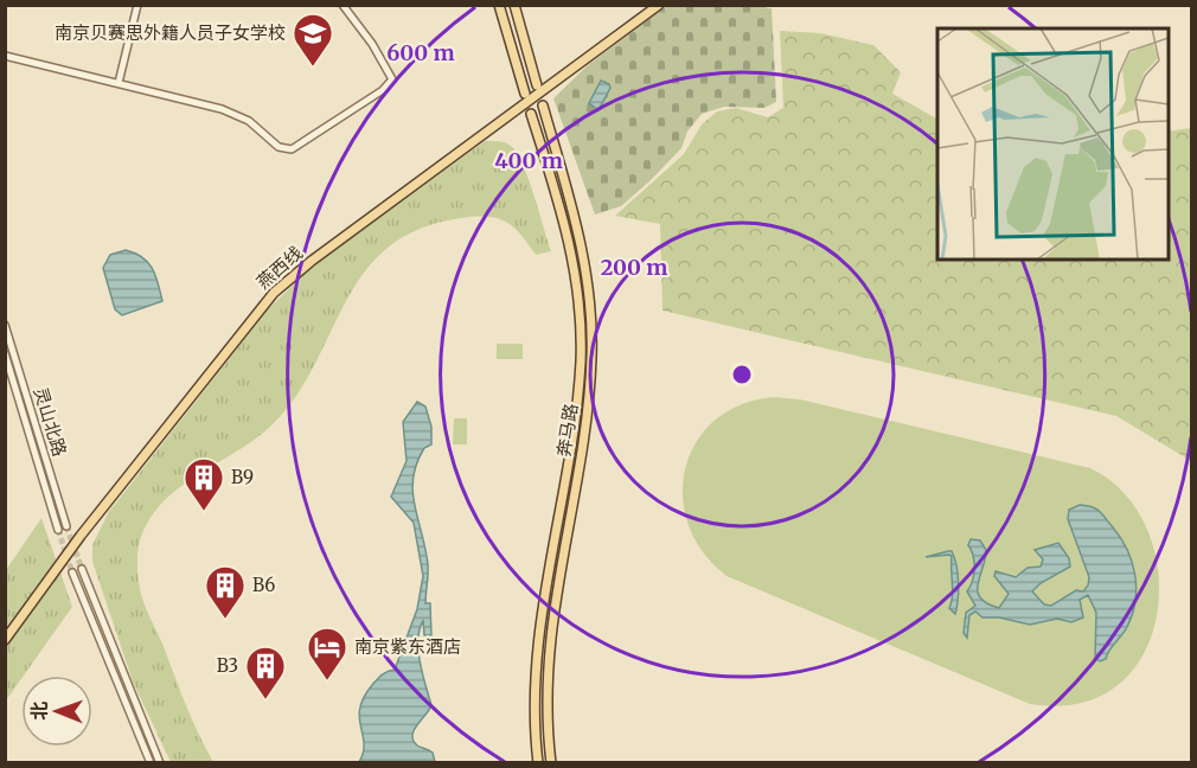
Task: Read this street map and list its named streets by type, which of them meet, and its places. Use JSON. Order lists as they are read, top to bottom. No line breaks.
{"streets":{"main road":["燕西线","奔马路"],"street":["灵山北路"]},"places":{"school or university":["南京贝赛思外籍人员子女学校"],"building":["B9","B6","B3"],"hotel":["南京紫东酒店"]},"north":"left","rings":["600 m","400 m","200 m"]}
